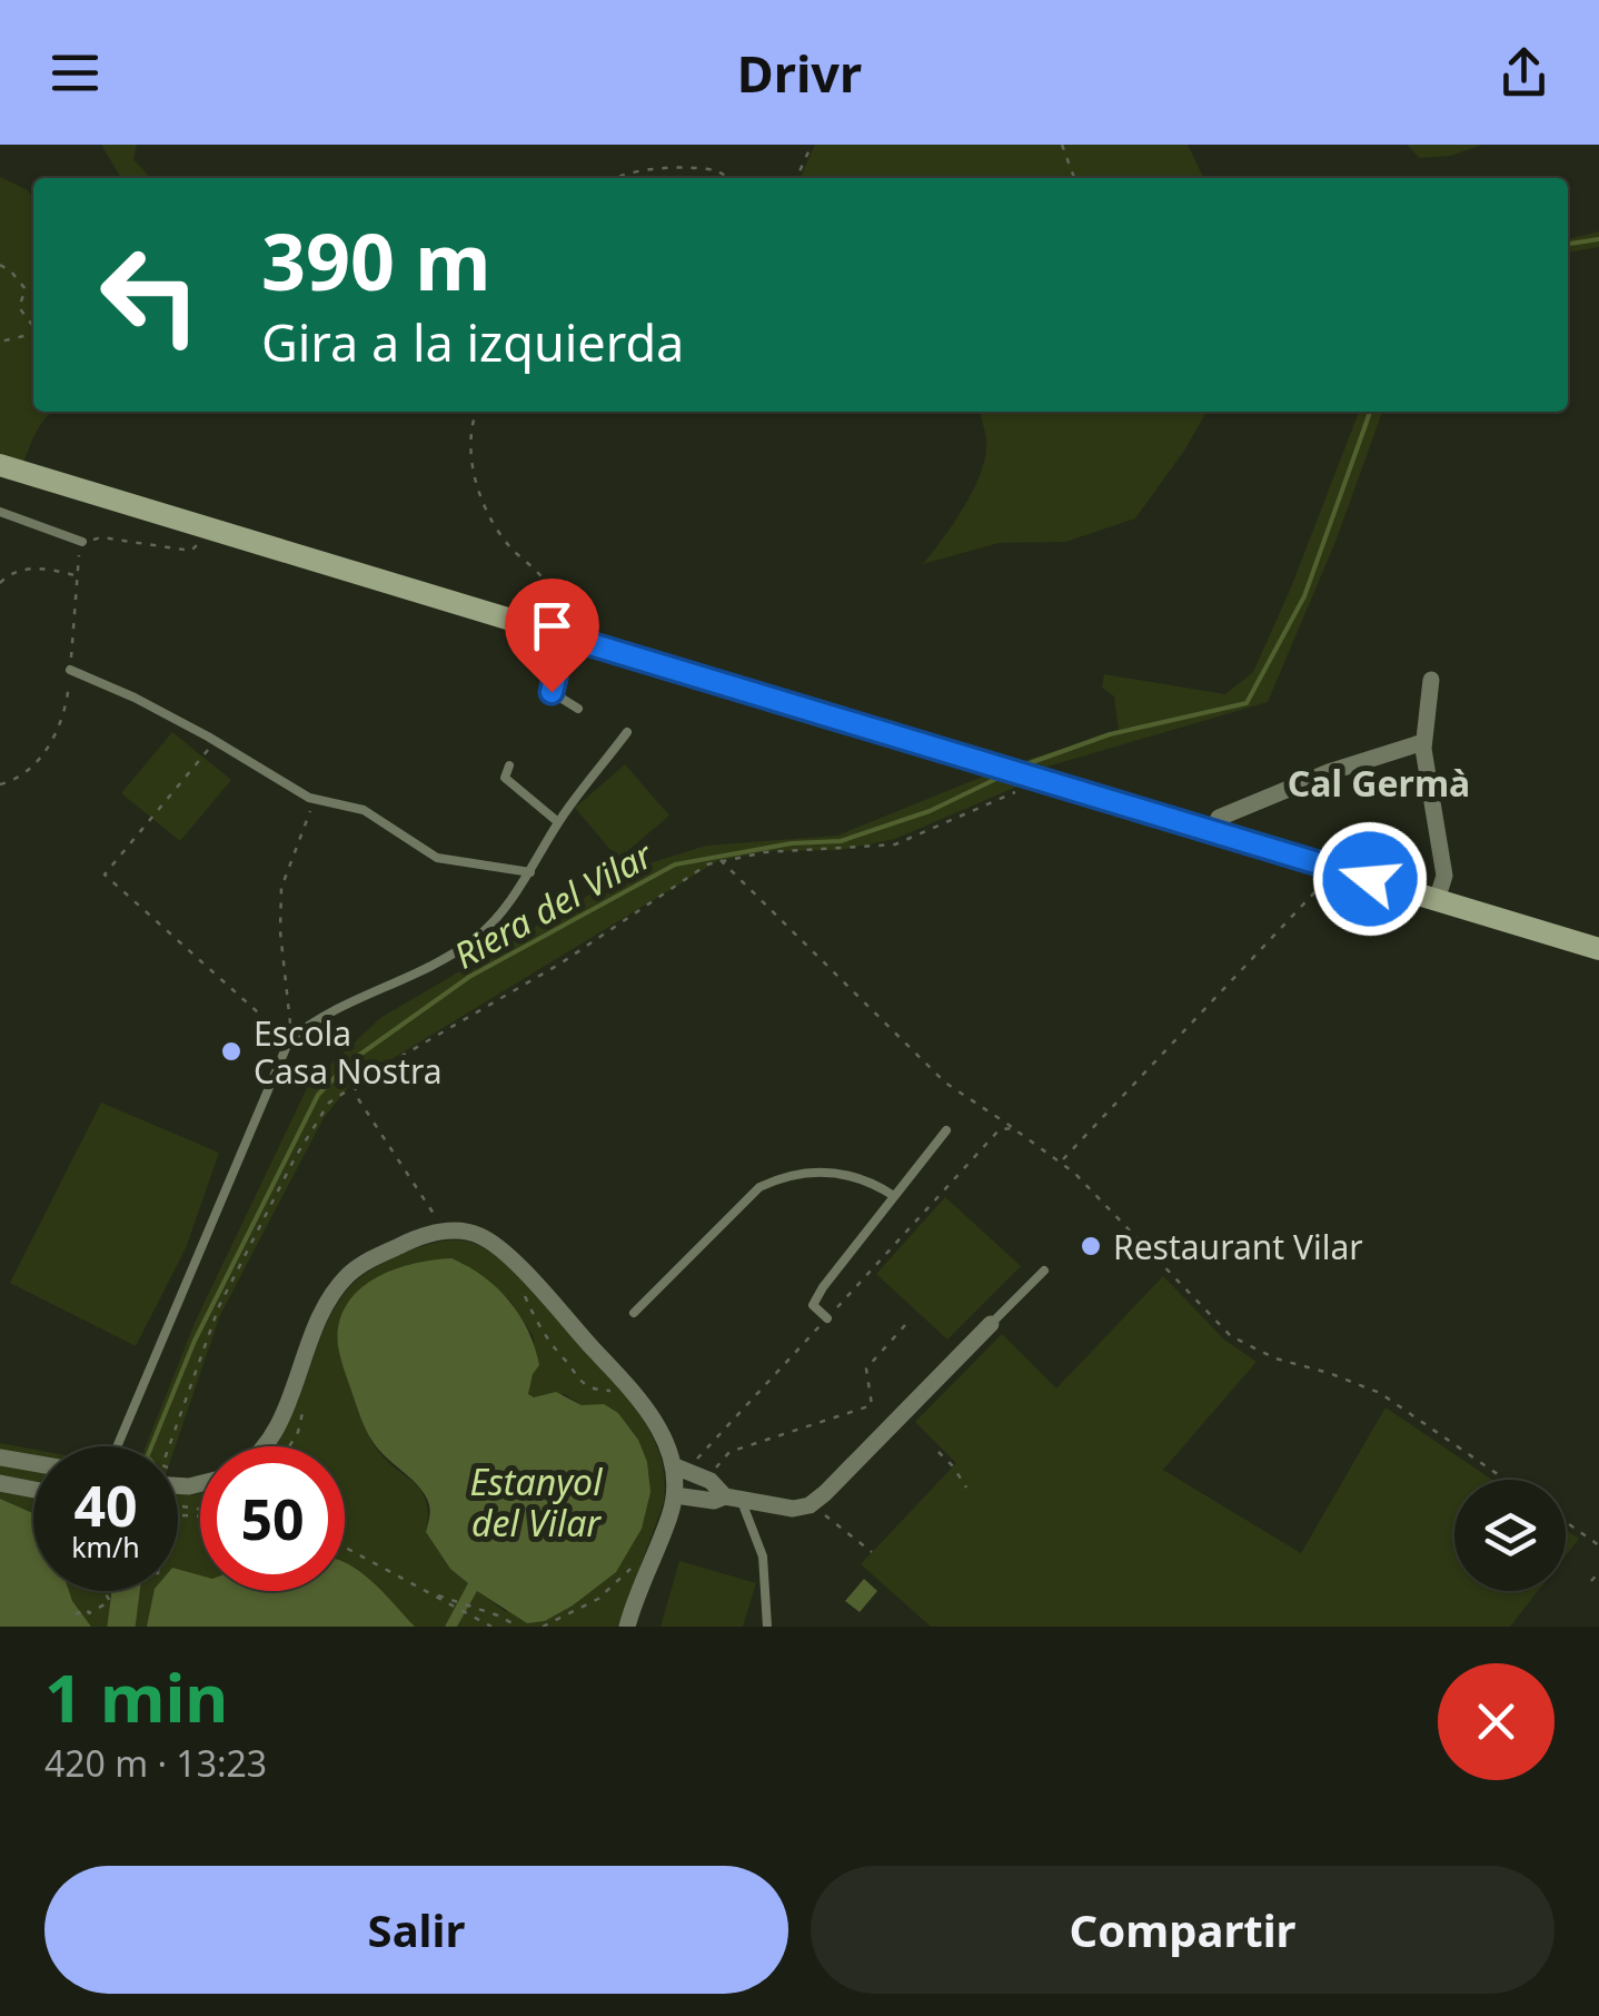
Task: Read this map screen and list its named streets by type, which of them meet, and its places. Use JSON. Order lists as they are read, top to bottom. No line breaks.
{"districts":["Cal Germà"],"water":["Riera del Vilar","Estanyol del Vilar"],"places":["Escola Casa Nostra","Restaurant Vilar"],"page":{"header":"Drivr","turn":["390 m","Gira a la izquierda"],"speed":"40 km/h","limit":"50","heading":["1 min","420 m · 13:23"],"buttons":["Salir","Compartir"]}}
